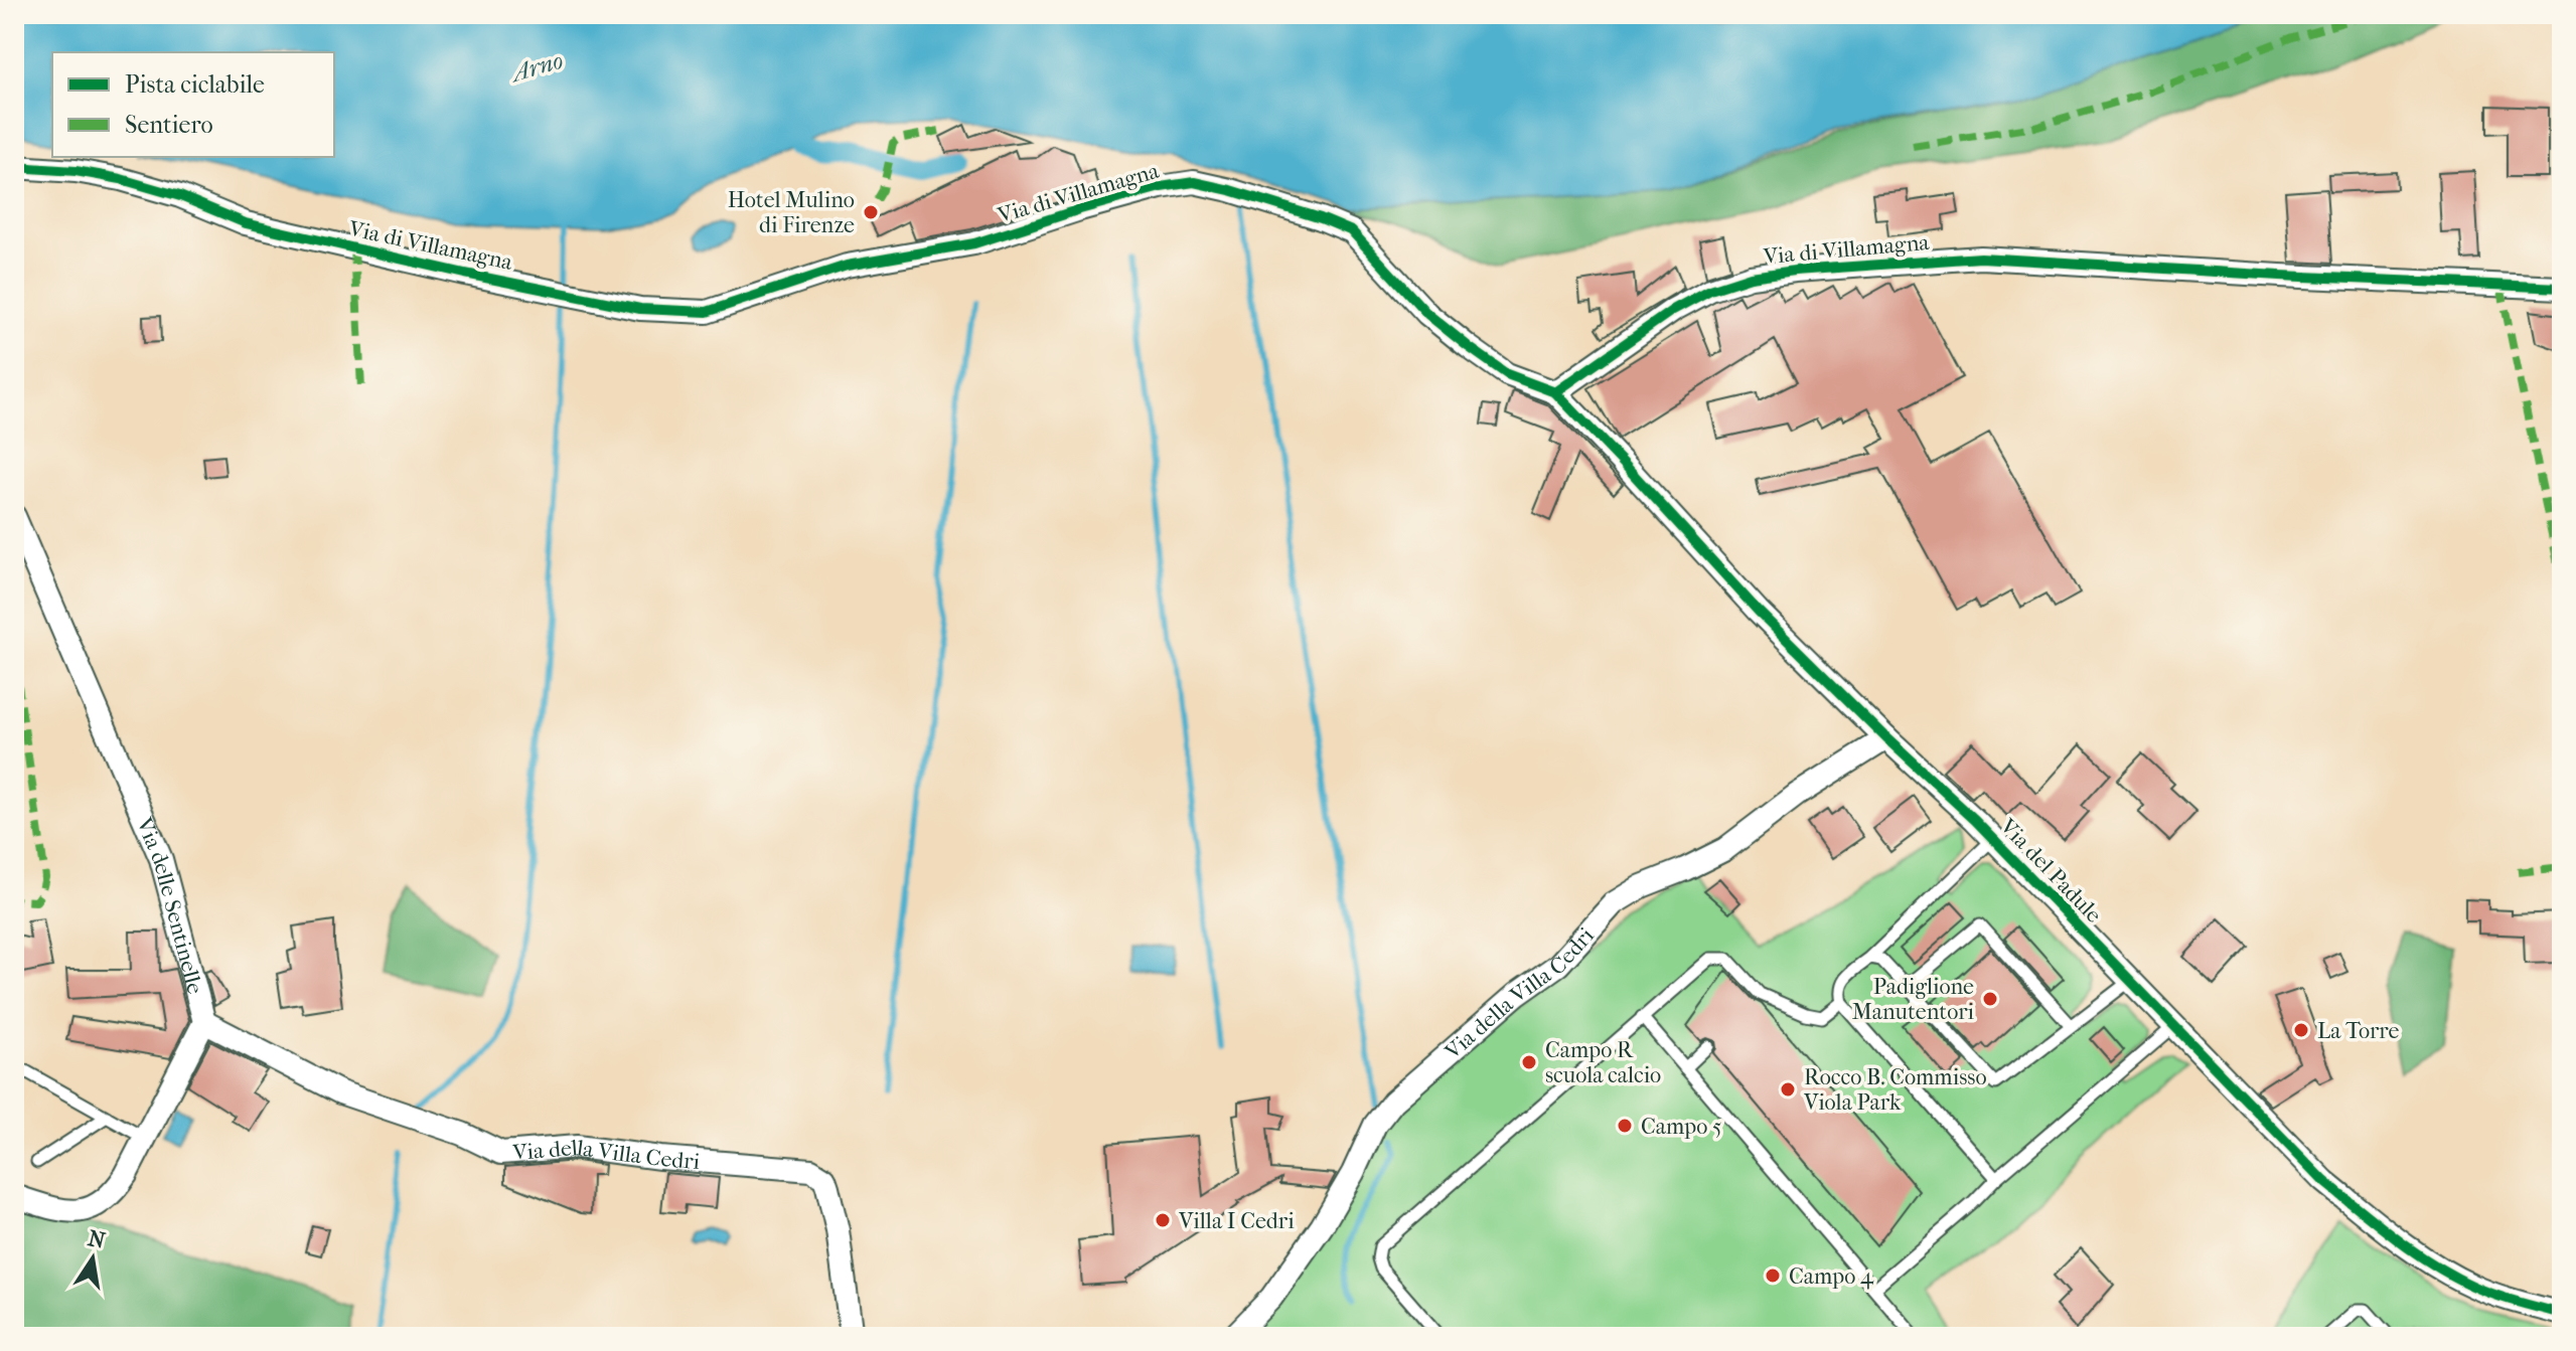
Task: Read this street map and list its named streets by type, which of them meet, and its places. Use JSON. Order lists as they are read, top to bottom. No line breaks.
{"streets":{"street":["Via di Villamagna","Via del Padule","Via delle Sentinelle","Via della Villa Cedri"]},"crossings":[["Via di Villamagna","Via del Padule"],["Via del Padule","Via della Villa Cedri"],["Via delle Sentinelle","Via della Villa Cedri"]],"water":["Arno"],"places":["Hotel Mulino di Firenze","Padiglione Manutentori","La Torre","Campo R scuola calcio","Rocco B. Commisso Viola Park","Campo 5","Villa I Cedri","Campo 4"],"legend":["Pista ciclabile","Sentiero"],"north":"top"}
